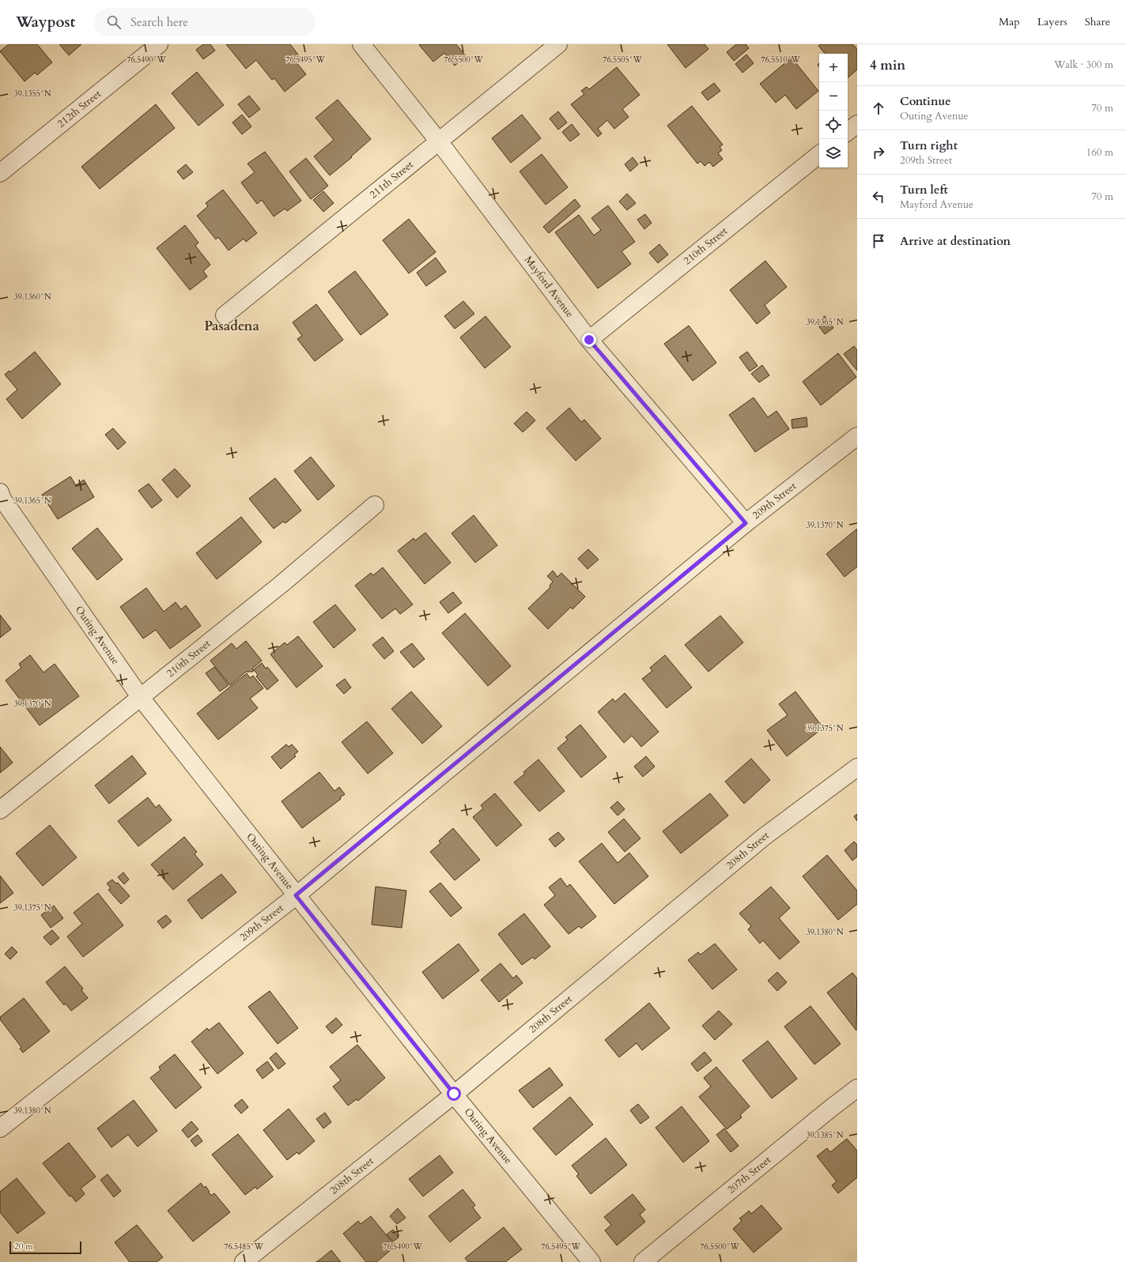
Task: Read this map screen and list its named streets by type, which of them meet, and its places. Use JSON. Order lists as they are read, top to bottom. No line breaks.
{"streets":{"street":["212th Street","211th Street","210th Street","Mayford Avenue","209th Street","Outing Avenue","208th Street","207th Street"]},"crossings":[["211th Street","Mayford Avenue"],["210th Street","Mayford Avenue"],["210th Street","Outing Avenue"],["Mayford Avenue","209th Street"],["209th Street","Outing Avenue"],["Outing Avenue","208th Street"]],"districts":["Pasadena"],"scale_bar":"20 m","page":{"header":"Waypost","search":"Search here","nav":["Map","Layers","Share"],"heading":["4 min","Walk · 300 m"],"map_buttons":["+","−"],"list":[["Continue","Outing Avenue","70 m"],["Turn right","209th Street","160 m"],["Turn left","Mayford Avenue","70 m"],"Arrive at destination"],"scale":"20 m"},"coordinates":["76.5490°W","76.5495°W","76.5500°W","76.5505°W","76.5510°W","39.1355°N","39.1360°N","39.1365°N","39.1370°N","39.1375°N","39.1380°N","39.1385°N","76.5485°W"]}
